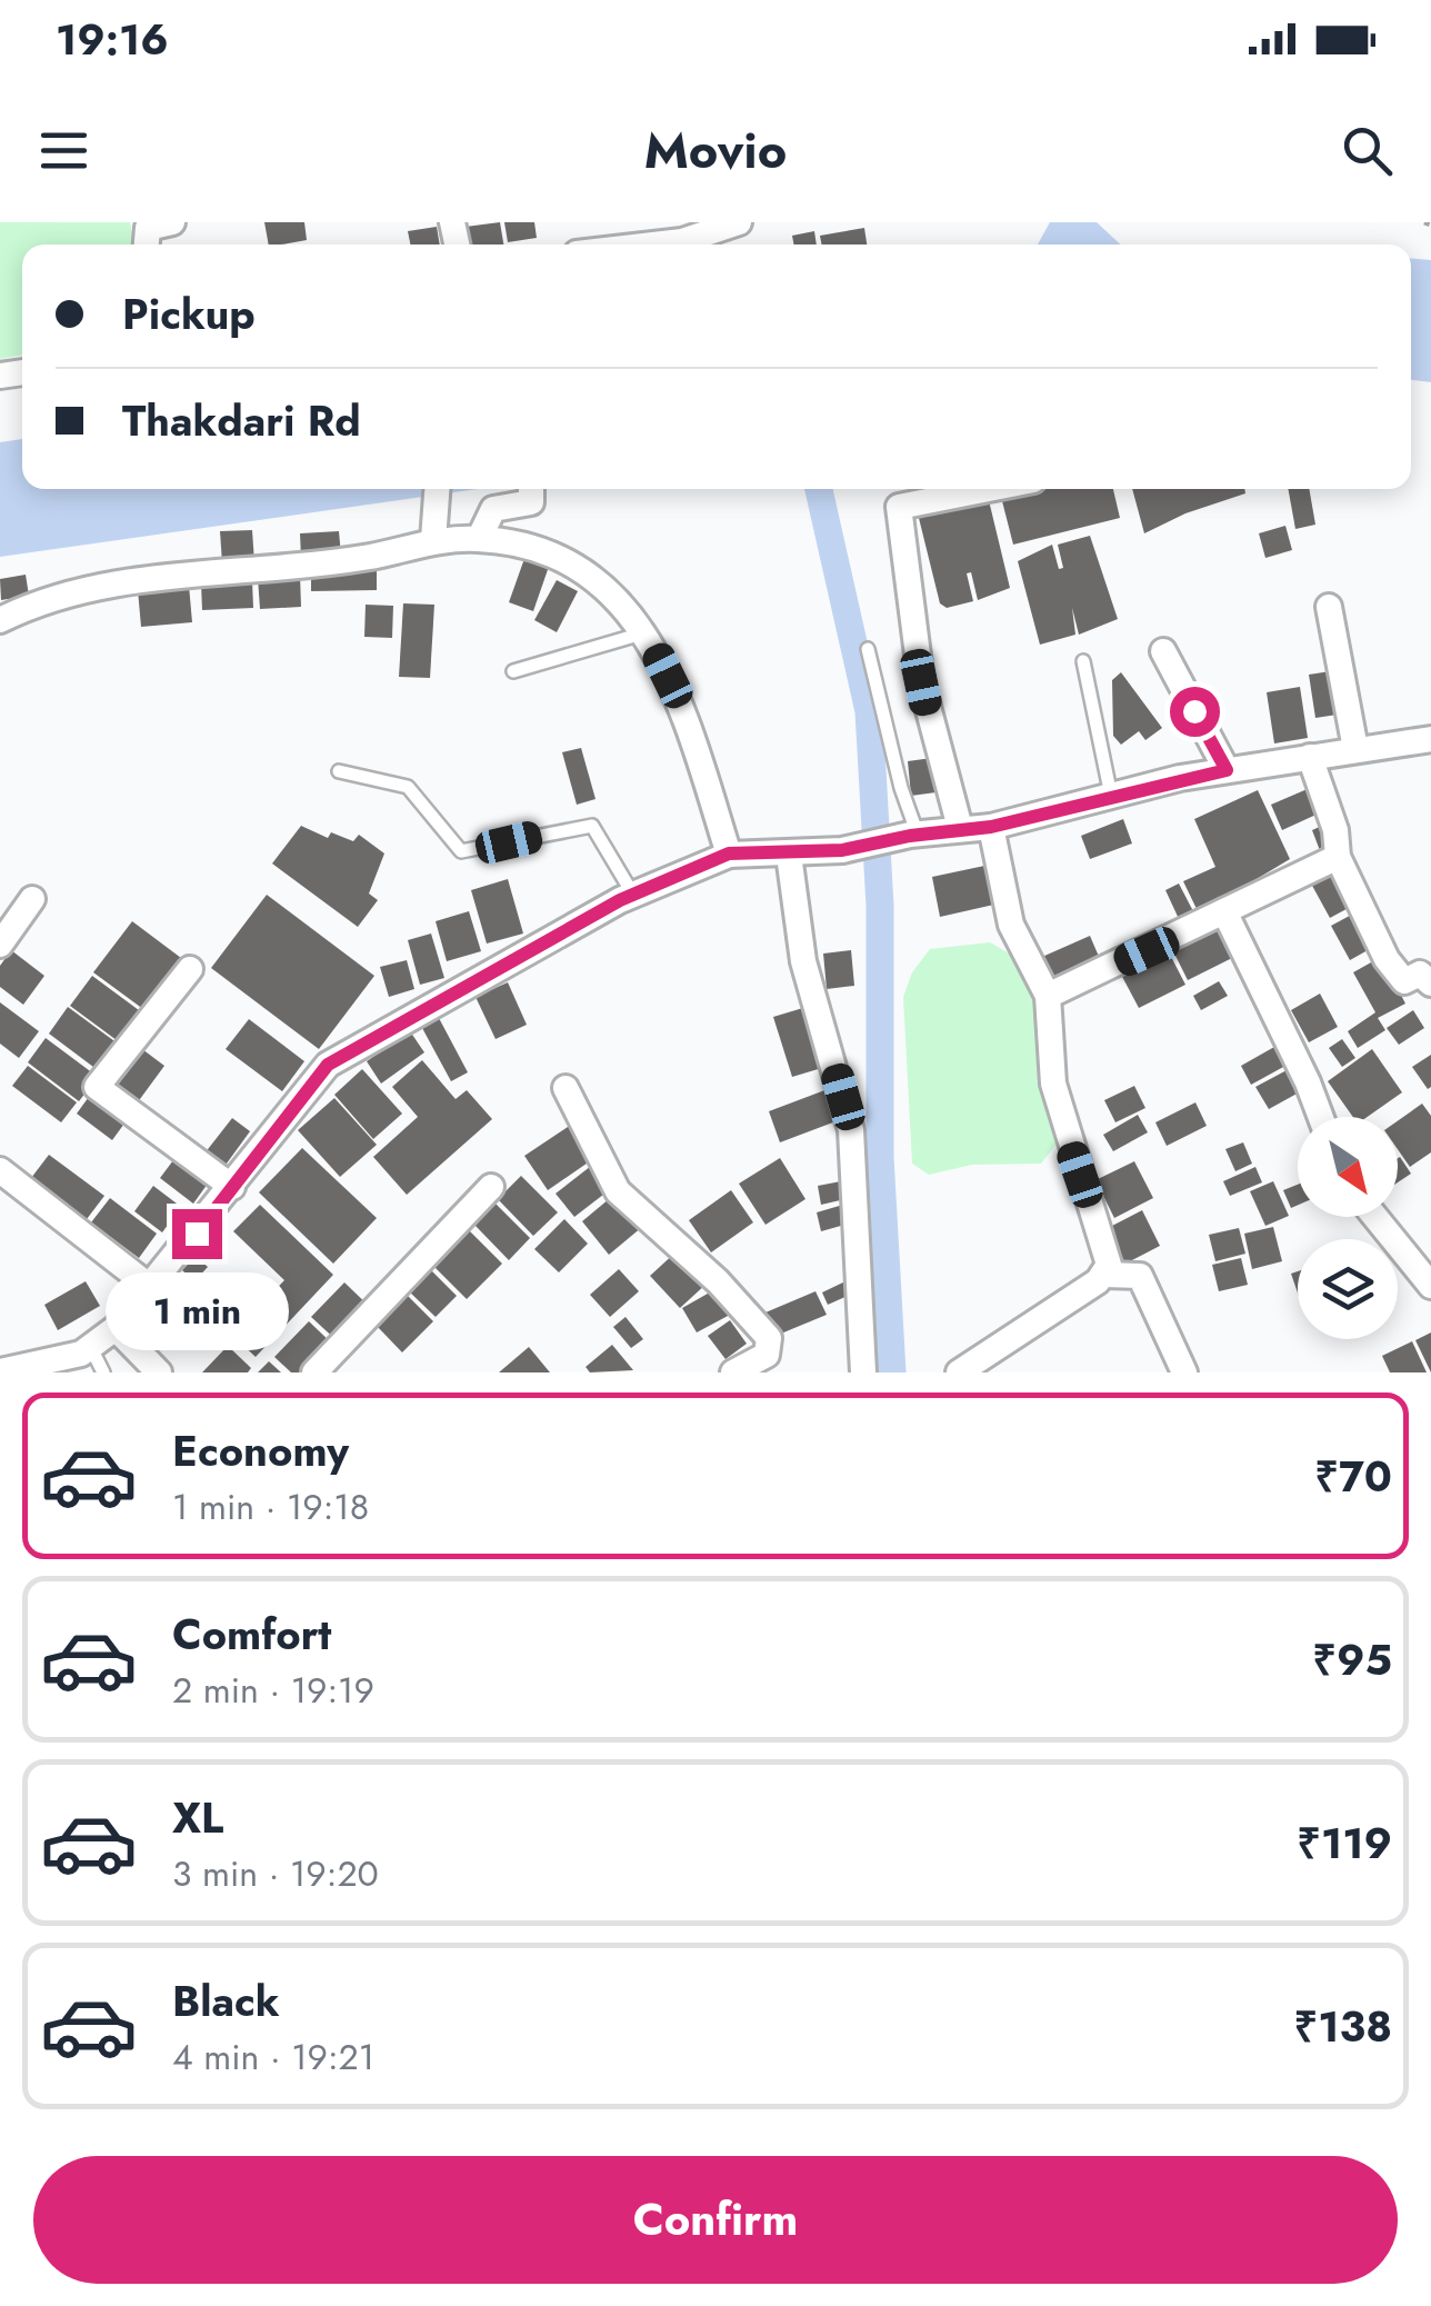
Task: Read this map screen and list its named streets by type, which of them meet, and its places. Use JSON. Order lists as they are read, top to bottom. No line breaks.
{"north":"bottom right","page":{"status":"19:16","header":"Movio","banner":["Pickup","Thakdari Rd"],"bubble":"1 min","list":[{"name":"Economy","note":"1 min · 19:18","value":"₹70"},{"name":"Comfort","note":"2 min · 19:19","value":"₹95"},{"name":"XL","note":"3 min · 19:20","value":"₹119"},{"name":"Black","note":"4 min · 19:21","value":"₹138"}],"buttons":"Confirm"}}
